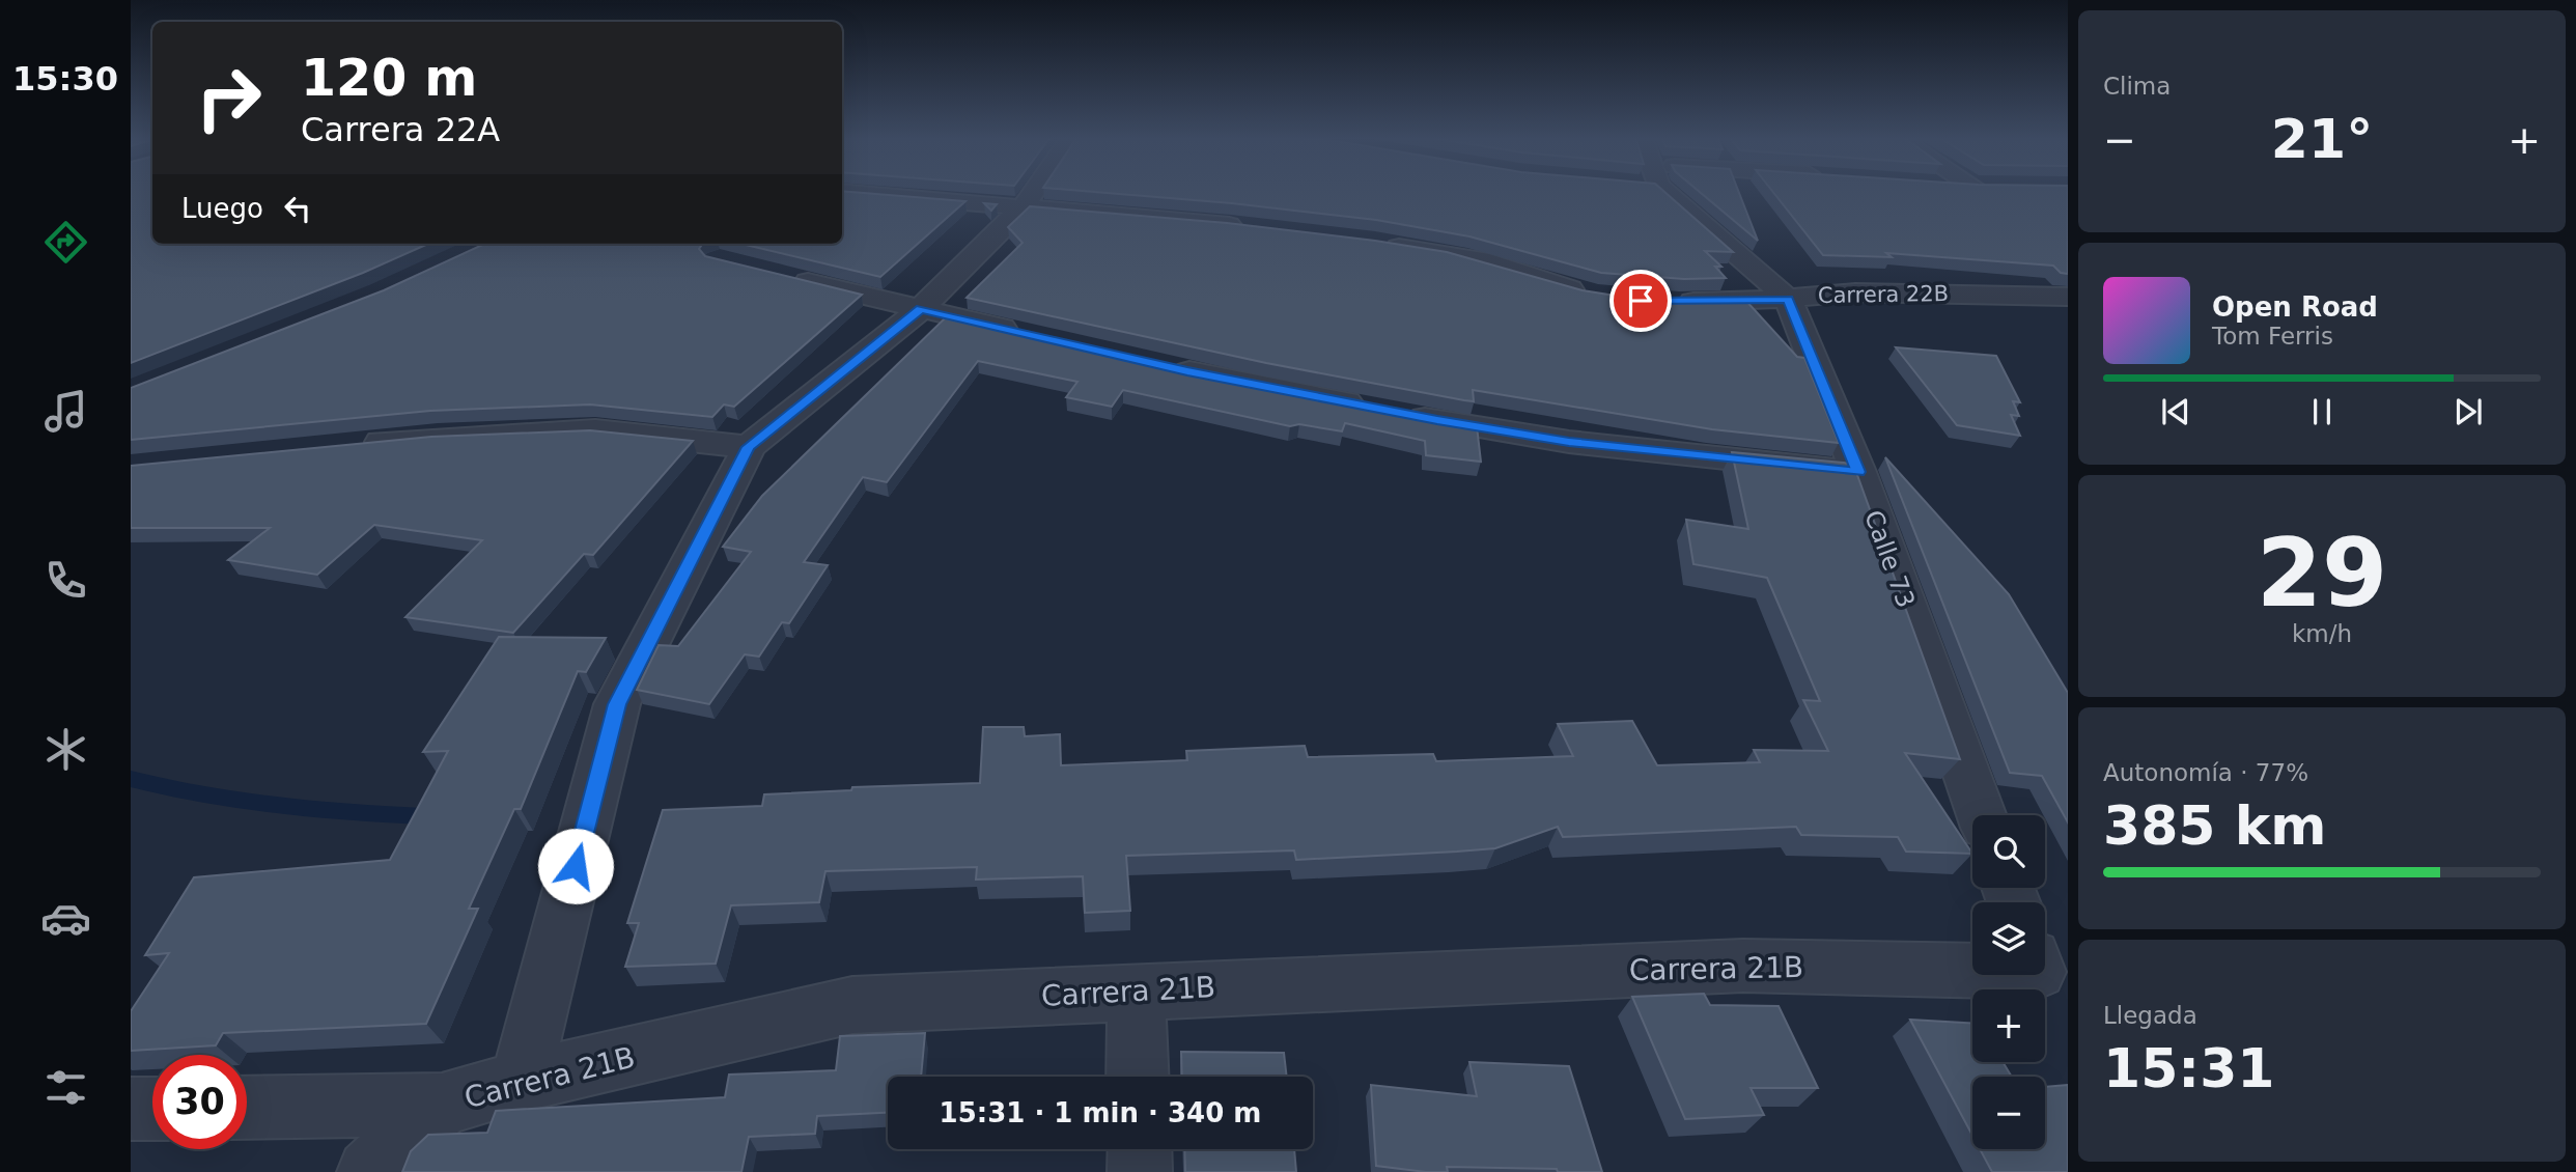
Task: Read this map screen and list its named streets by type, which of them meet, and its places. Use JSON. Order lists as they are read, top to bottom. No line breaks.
{"streets":{"street":["Carrera 22B","Calle 73","Carrera 21B"]},"crossings":[["Carrera 22B","Calle 73"]],"page":{"tabs":"15:30","tile":["Clima",["29","km/h"],["Autonomía · 77%","385 km"],["Llegada","15:31"]],"turn":["120 m","Carrera 22A"],"heat":["−","21°","+"],"then":"Luego","song":["Open Road","Tom Ferris"],"map_buttons":["+","−"],"limit":"30","trip":"15:31 · 1 min · 340 m"}}
